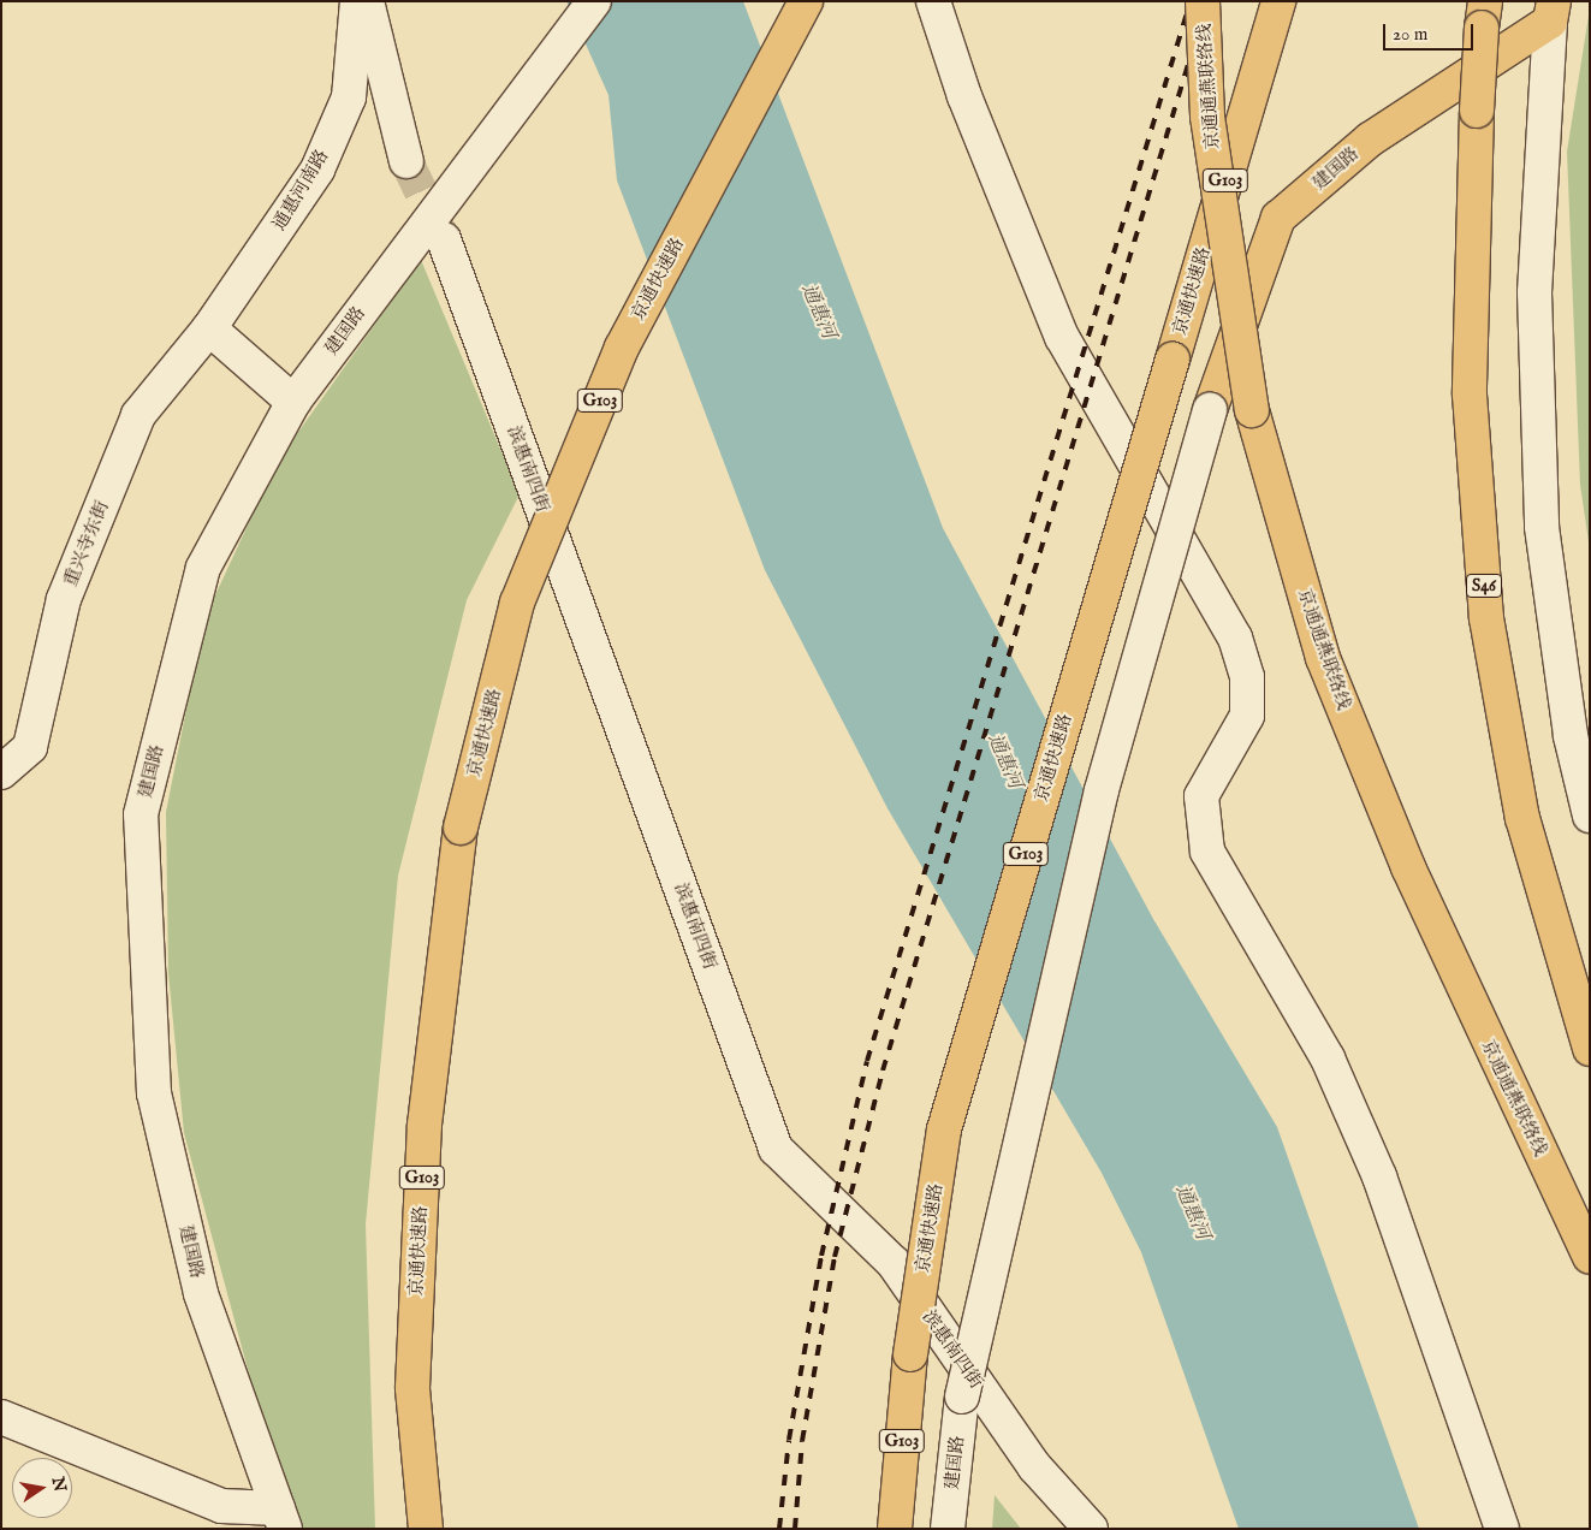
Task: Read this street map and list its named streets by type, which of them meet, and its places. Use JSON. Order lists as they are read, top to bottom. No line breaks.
{"streets":{"main road":["京通通燕联络线","建国路","G103","京通快速路","S46"],"street":["通惠河南路","滨惠南四街","重兴寺东街"]},"crossings":[["通惠河南路","重兴寺东街"]],"water":["通惠河"],"scale_bar":"20 m","north":"right"}
